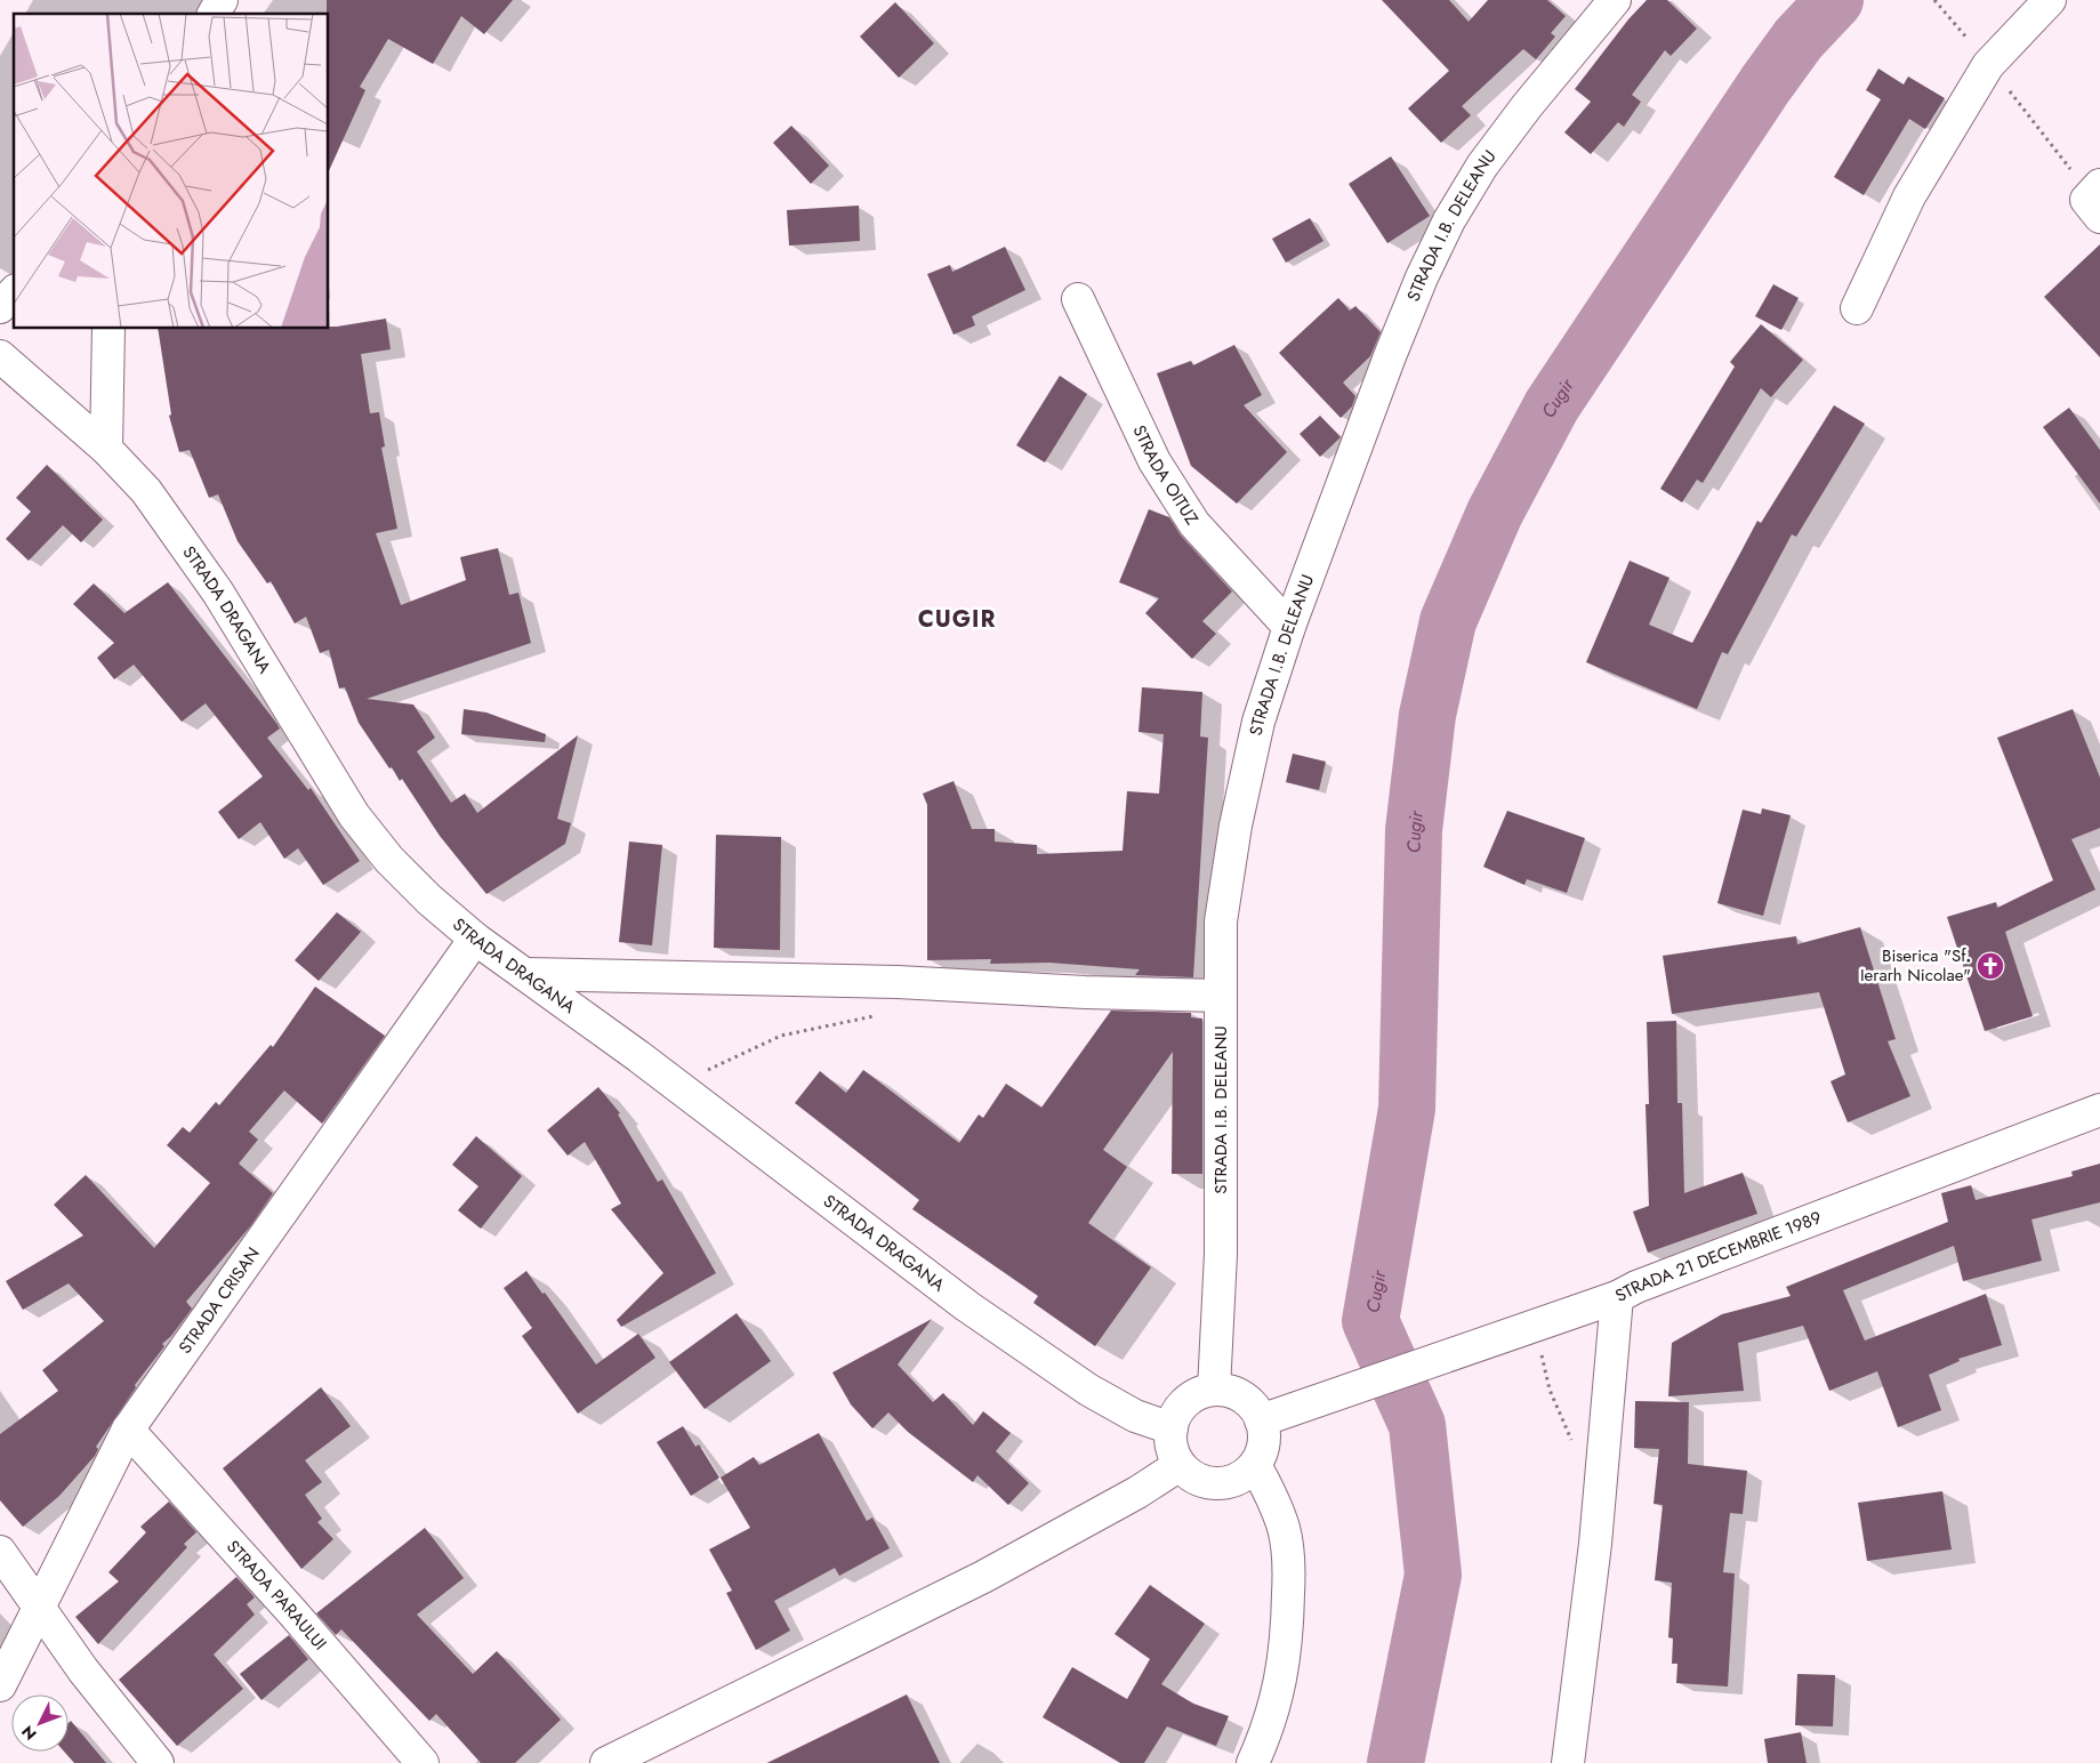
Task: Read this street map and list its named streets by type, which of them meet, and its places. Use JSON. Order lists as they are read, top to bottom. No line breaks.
{"streets":{"street":["STRADA I.B. DELEANU","STRADA OITUZ","STRADA DRAGANA","STRADA 21 DECEMBRIE 1989","STRADA CRISAN","STRADA PARAULUI"]},"crossings":[["STRADA I.B. DELEANU","STRADA OITUZ"],["STRADA I.B. DELEANU","STRADA DRAGANA"],["STRADA DRAGANA","STRADA CRISAN"],["STRADA CRISAN","STRADA PARAULUI"]],"districts":["CUGIR"],"water":["Cugir"],"places":{"church":["Biserica \"Sf. Ierarh Nicolae\""]},"north":"bottom left"}
